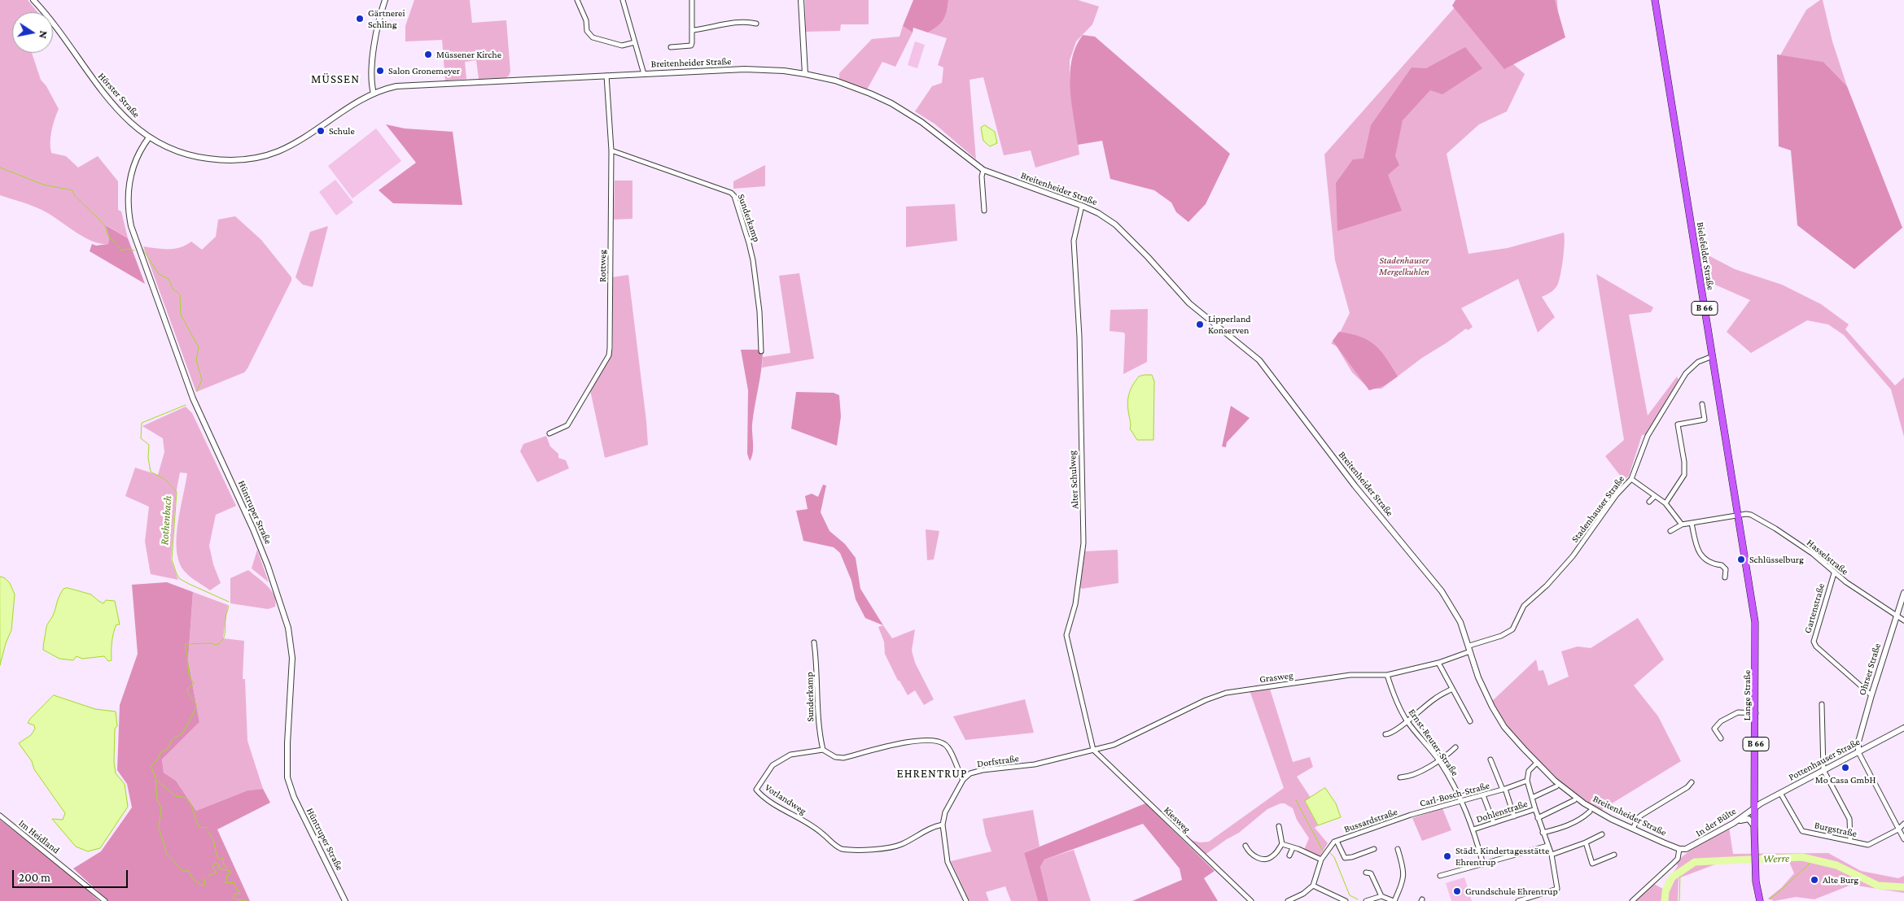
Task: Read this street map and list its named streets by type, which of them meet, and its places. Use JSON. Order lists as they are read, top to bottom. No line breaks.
{"streets":{"main road":["Bielefelder Straße","B 66","Lange Straße"],"street":["Breitenheider Straße","Hörster Straße","Sunderkamp","Rottweg","Alter Schulweg","Stadenhauser Straße","Hüntruper Straße","Hasselstraße","Gartenstraße","Ohrser Straße","Grasweg","Ernst-Reuter-Straße","Pottenhauser Straße","Dorfstraße","Carl-Bosch-Straße","Vorlandweg","Dohlenstraße","Kiesweg","Bussardstraße","In der Bülte","Burgstraße","Im Heidland"]},"crossings":[["Breitenheider Straße","Hörster Straße"],["Breitenheider Straße","Rottweg"],["Breitenheider Straße","Alter Schulweg"],["Breitenheider Straße","Stadenhauser Straße"],["Breitenheider Straße","Grasweg"],["Breitenheider Straße","In der Bülte"],["Hörster Straße","Hüntruper Straße"],["Sunderkamp","Rottweg"],["Sunderkamp","Vorlandweg"],["Bielefelder Straße","Stadenhauser Straße"],["Bielefelder Straße","Hasselstraße"],["Bielefelder Straße","Lange Straße"],["Alter Schulweg","Grasweg"],["Alter Schulweg","Dorfstraße"],["Alter Schulweg","Kiesweg"],["Stadenhauser Straße","Grasweg"],["Hasselstraße","Gartenstraße"],["Hasselstraße","Ohrser Straße"],["Hasselstraße","Lange Straße"],["Gartenstraße","Ohrser Straße"],["Ohrser Straße","Pottenhauser Straße"],["Grasweg","Ernst-Reuter-Straße"],["Grasweg","Dorfstraße"],["Grasweg","Kiesweg"],["Lange Straße","Pottenhauser Straße"],["Lange Straße","In der Bülte"],["Ernst-Reuter-Straße","Carl-Bosch-Straße"],["Ernst-Reuter-Straße","Dohlenstraße"],["Pottenhauser Straße","In der Bülte"],["Pottenhauser Straße","Burgstraße"],["Dorfstraße","Kiesweg"],["Carl-Bosch-Straße","Bussardstraße"]],"districts":["MÜSSEN","EHRENTRUP"],"water":["Rothenbach","Werre"],"parks":["Stadenhauser Mergelkuhlen"],"places":["Gärtnerei Schling","Müssener Kirche","Salon Gronemeyer","Schule","Lipperland Konserven","Schlüsselburg","Mo Casa GmbH","Städt. Kindertagesstätte Ehrentrup","Alte Burg","Grundschule Ehrentrup"],"scale_bar":"200 m","north":"right"}
